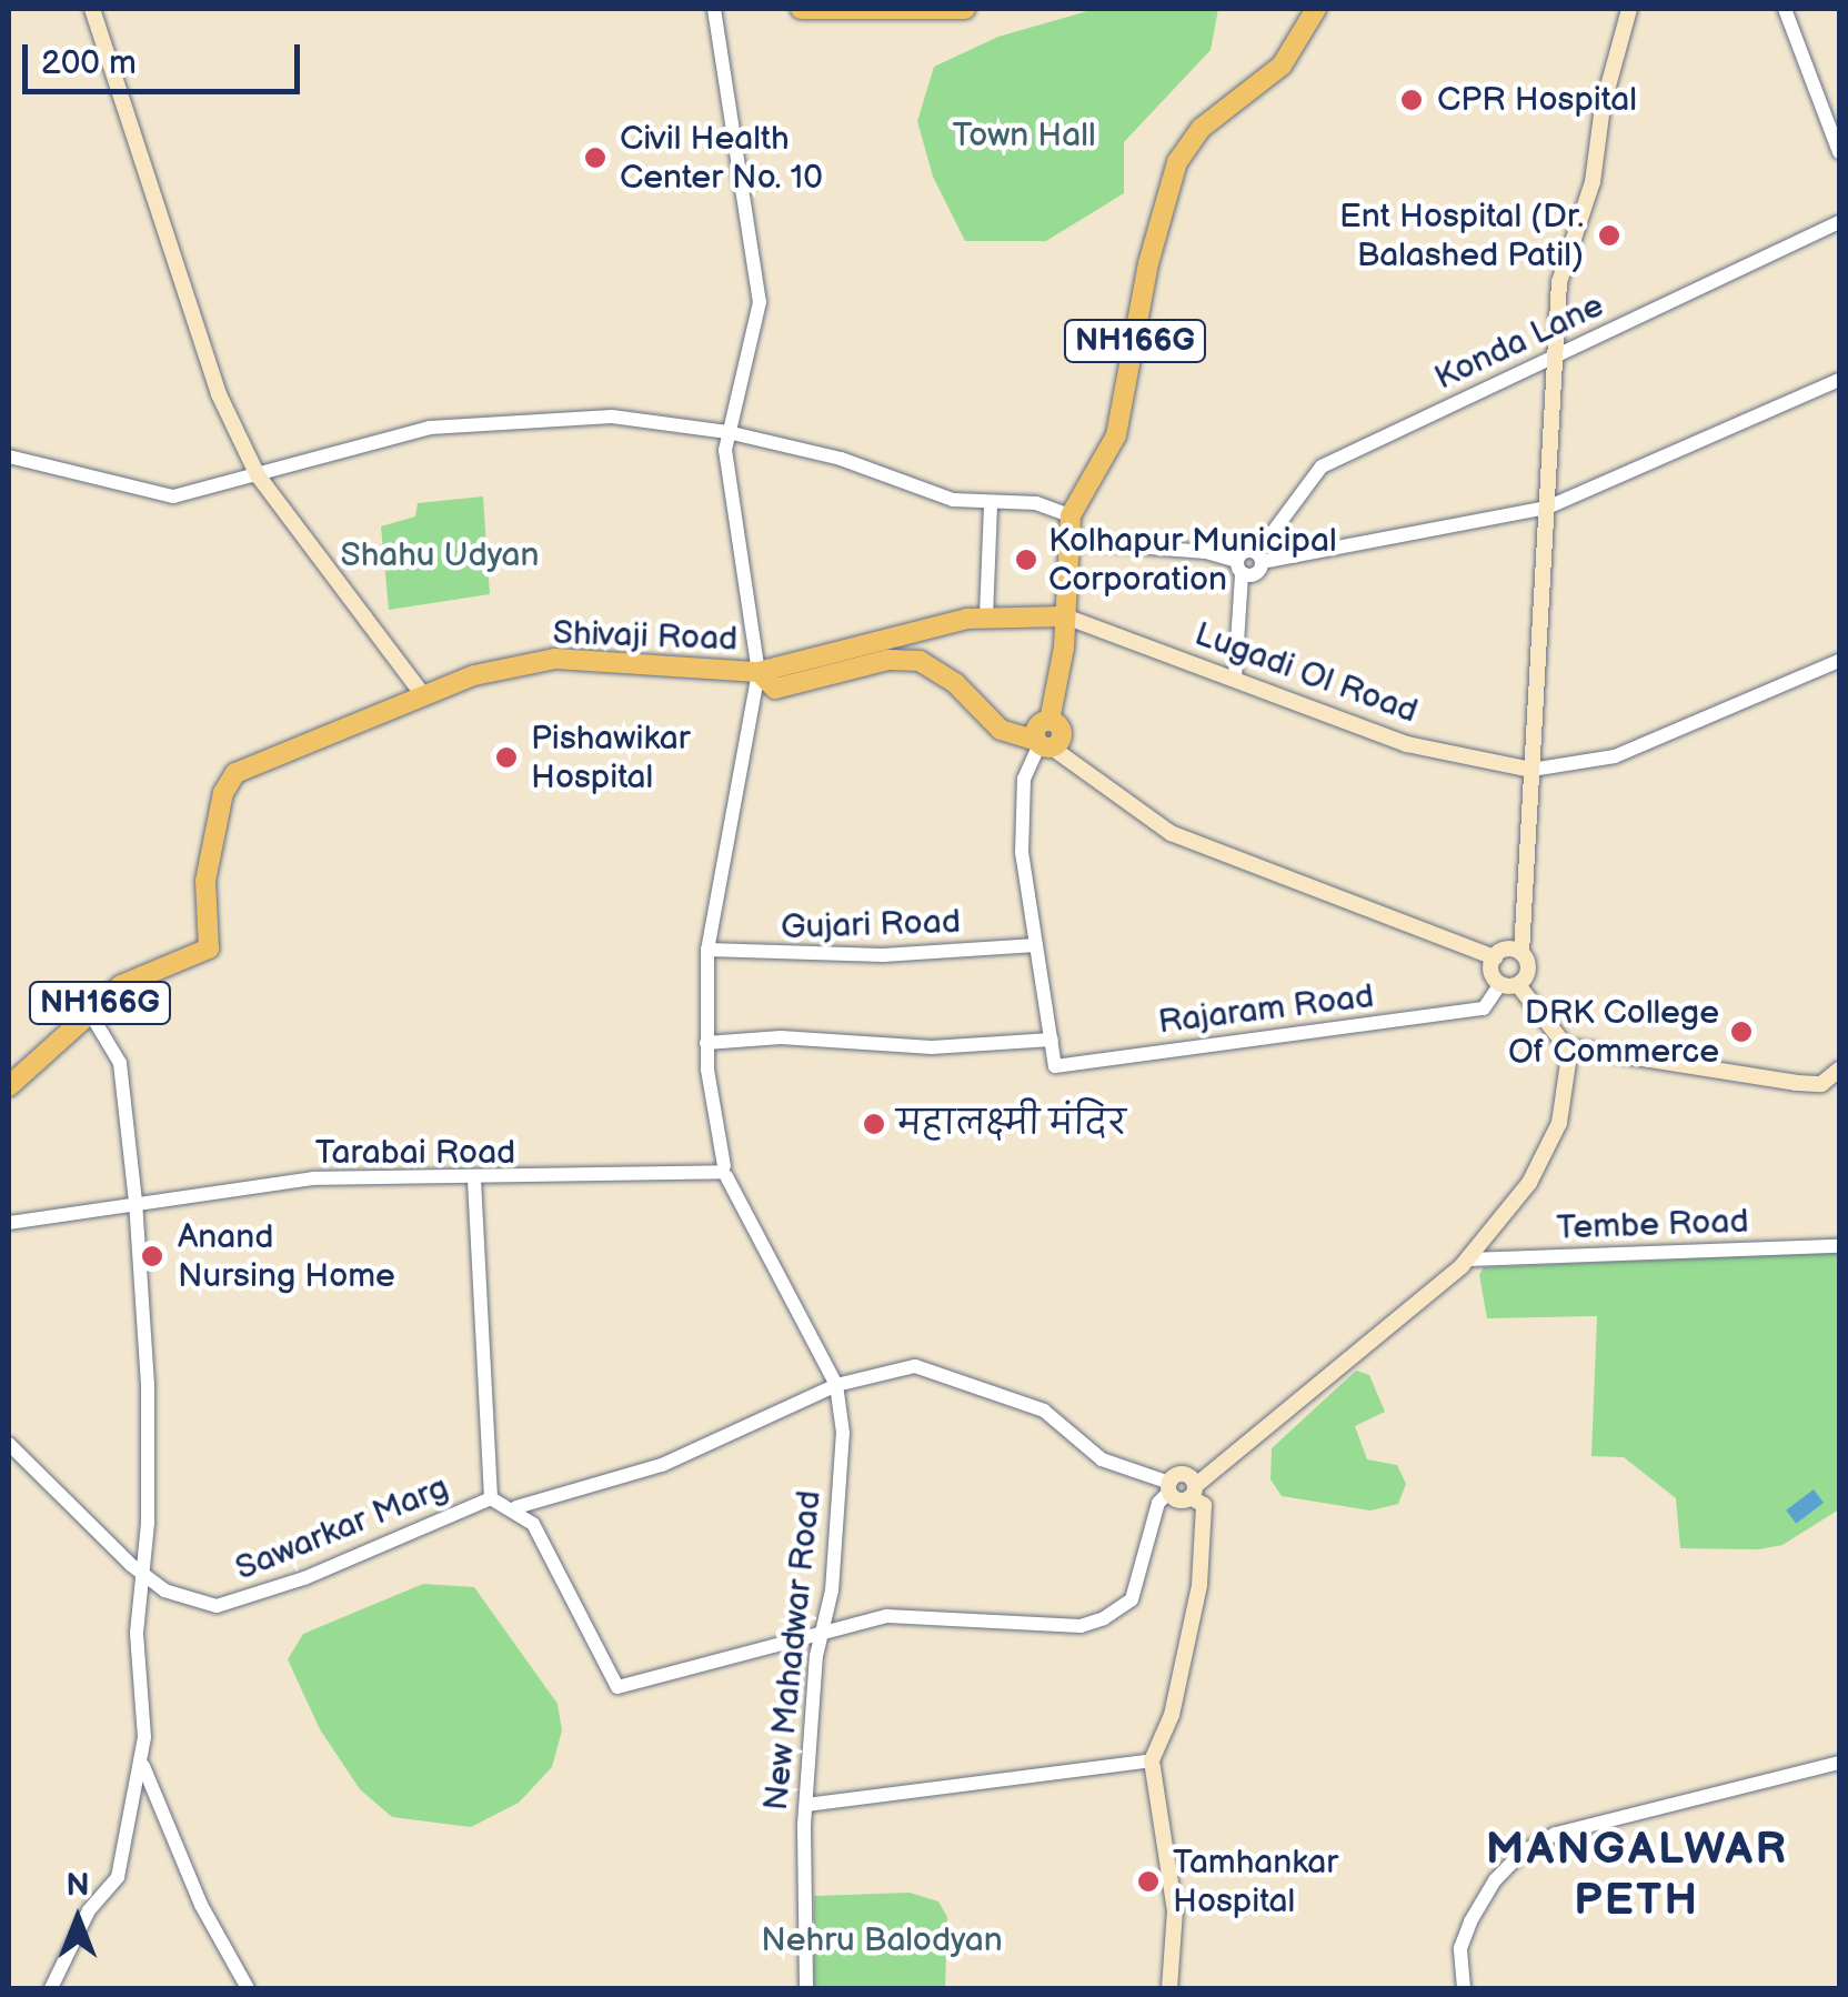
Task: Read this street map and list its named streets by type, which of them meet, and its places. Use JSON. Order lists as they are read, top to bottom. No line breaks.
{"streets":{"highway":["NH166G","Shivaji Road"],"main road":["Lugadi Ol Road"],"street":["Konda Lane","Gujari Road","Rajaram Road","Tarabai Road","Tembe Road","Sawarkar Marg","New Mahadwar Road"]},"crossings":[["NH166G","Shivaji Road"],["NH166G","Lugadi Ol Road"]],"districts":["MANGALWAR PETH"],"parks":["Town Hall","Shahu Udyan","Nehru Balodyan"],"places":["CPR Hospital","Civil Health Center No. 10","Ent Hospital (Dr. Balashed Patil)","Kolhapur Municipal Corporation","Pishawikar Hospital","DRK College Of Commerce","महालक्ष्मी मंदिर","Anand Nursing Home","Tamhankar Hospital"],"scale_bar":"200 m","north":"top"}
